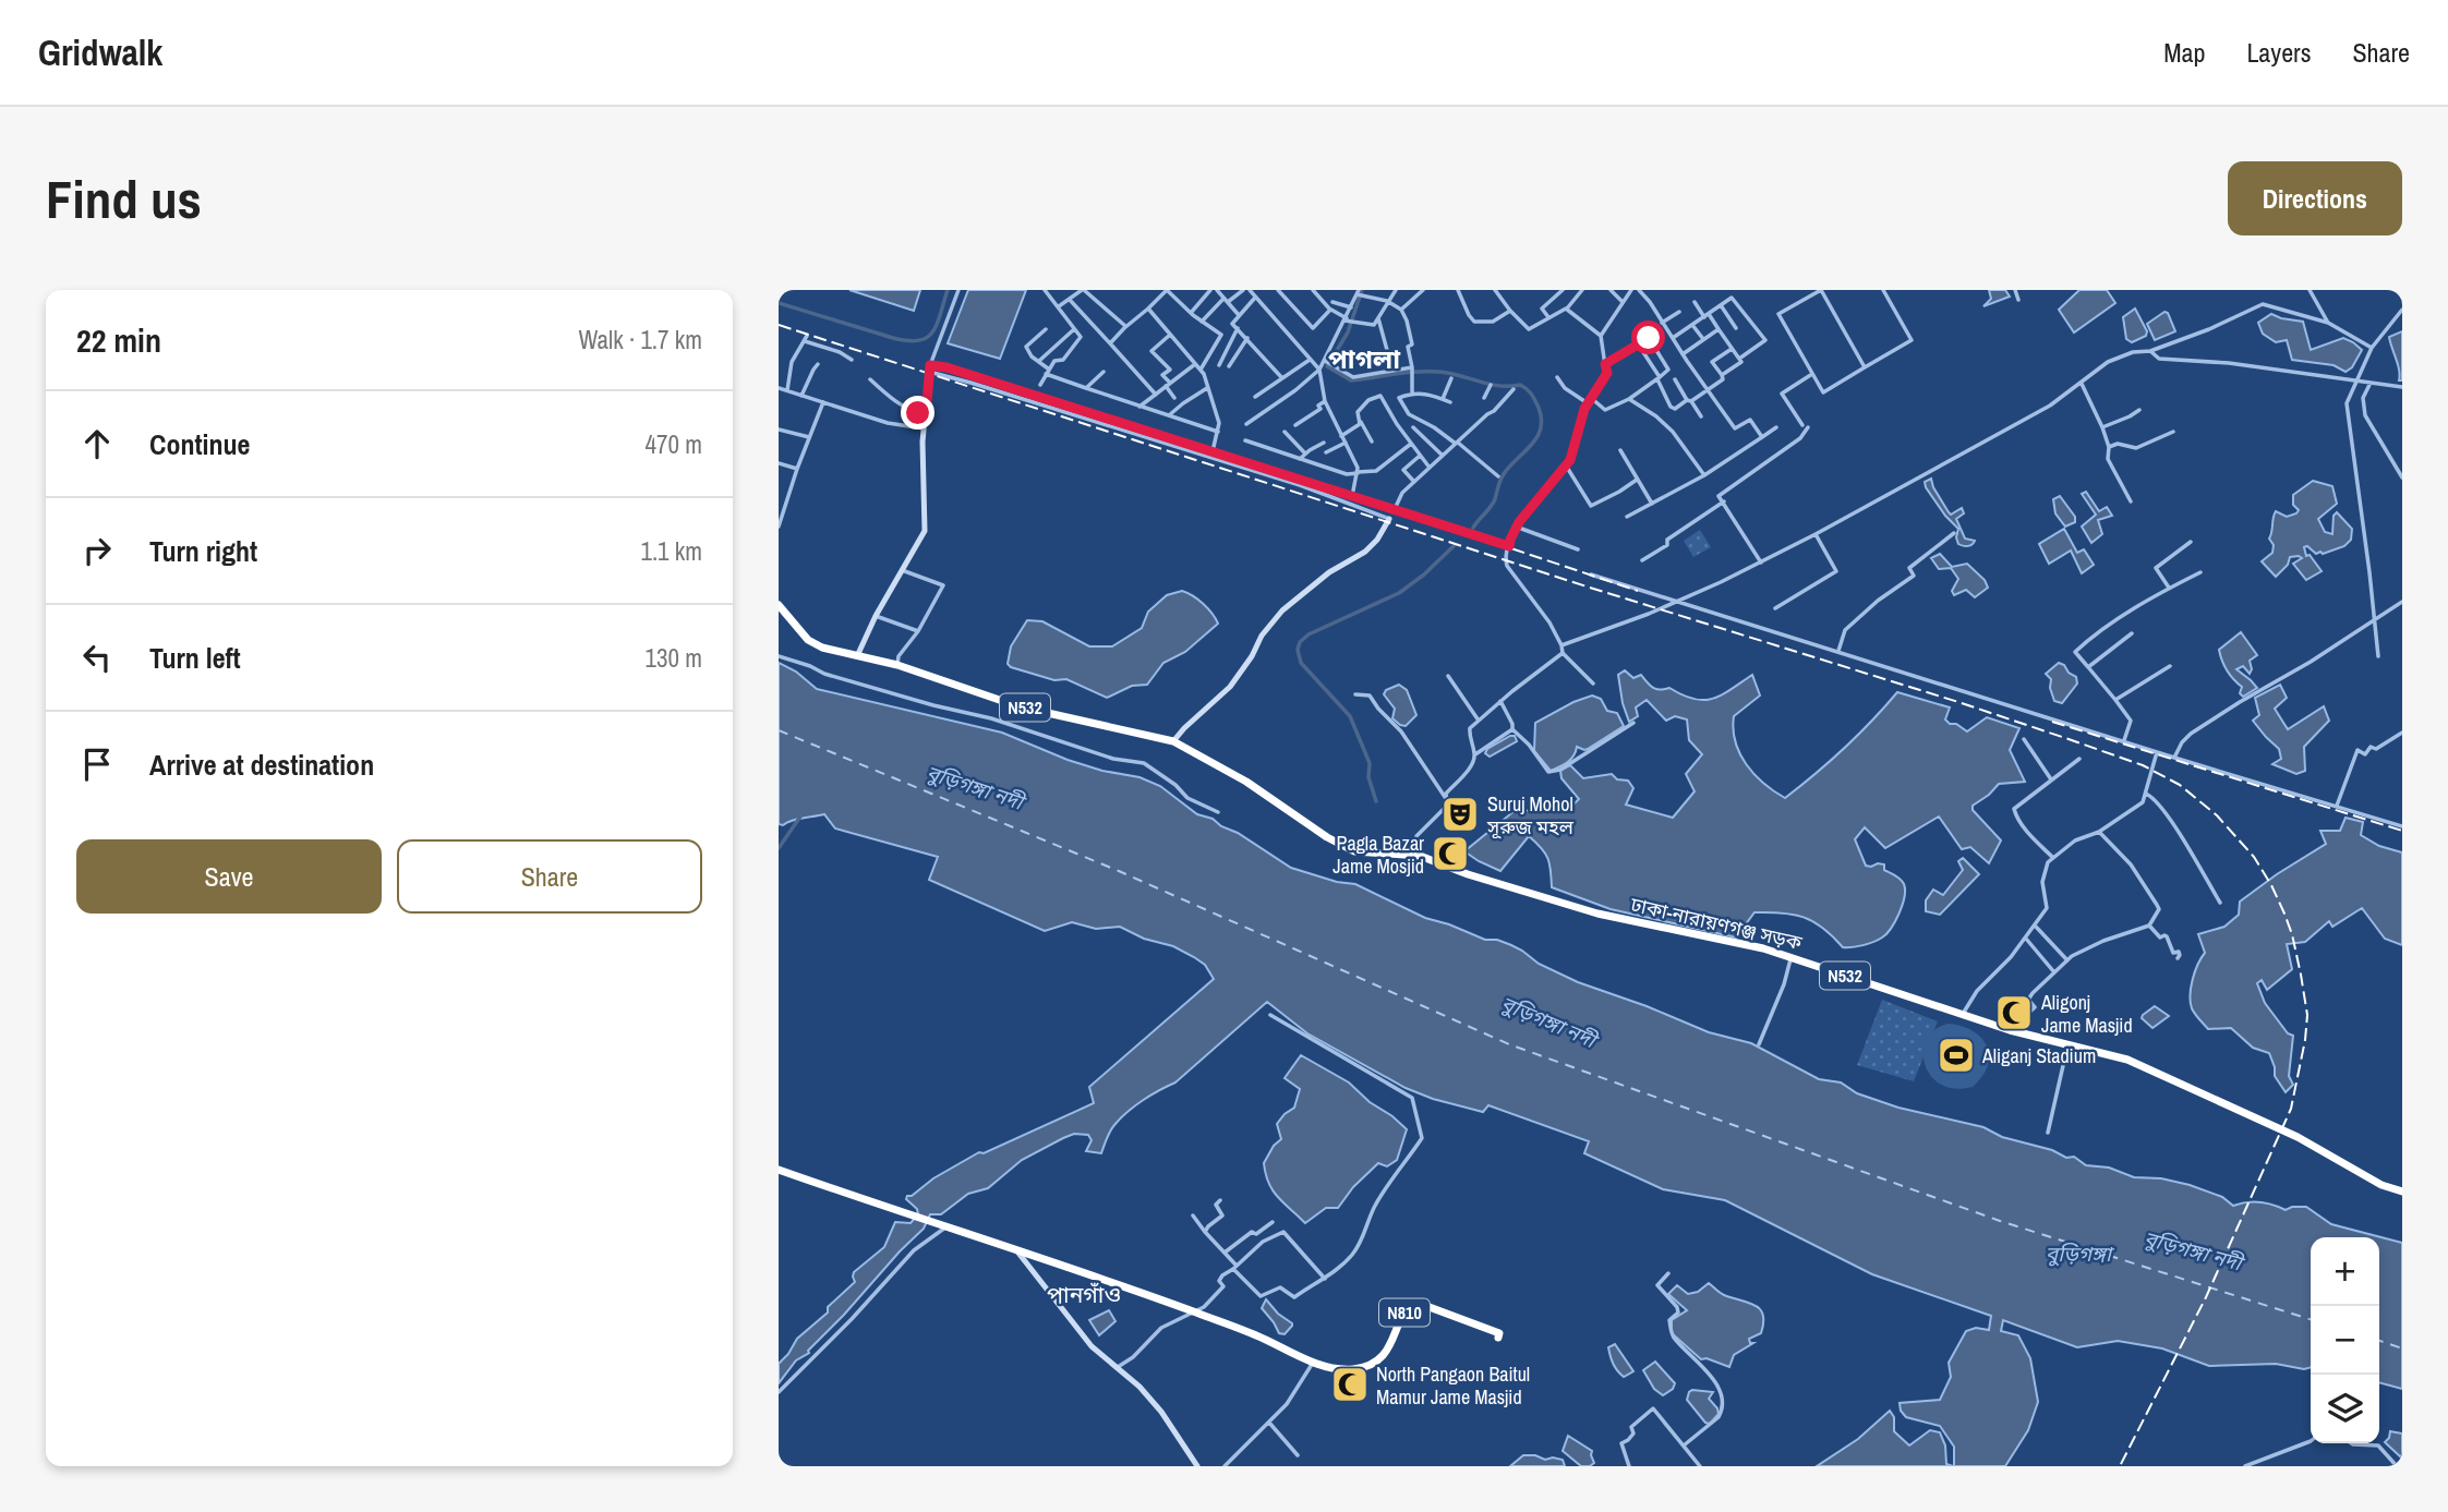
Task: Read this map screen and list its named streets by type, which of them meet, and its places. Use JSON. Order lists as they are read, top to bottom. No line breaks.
{"streets":{"highway":["N532","ঢাকা-নারায়ণগঞ্জ সড়ক","N810"]},"crossings":[["N532","ঢাকা-নারায়ণগঞ্জ সড়ক"]],"districts":["পাগলা","পানগাঁও"],"water":["বুড়িগঙ্গা নদী","বুড়িগঙ্গা"],"places":{"theatre":["Suruj Mohol সূরুজ মহল"],"mosque":["Pagla Bazar Jame Mosjid","Aligonj Jame Masjid","North Pangaon Baitul Mamur Jame Masjid"],"sports":["Aliganj Stadium"]},"page":{"header":"Gridwalk","nav":["Map","Layers","Share"],"buttons":["Directions",["Save","Share"]],"title":"Find us","heading":["22 min","Walk · 1.7 km"],"list":[["Continue","470 m"],["Turn right","1.1 km"],["Turn left","130 m"],"Arrive at destination"],"map_buttons":["+","−"]}}
